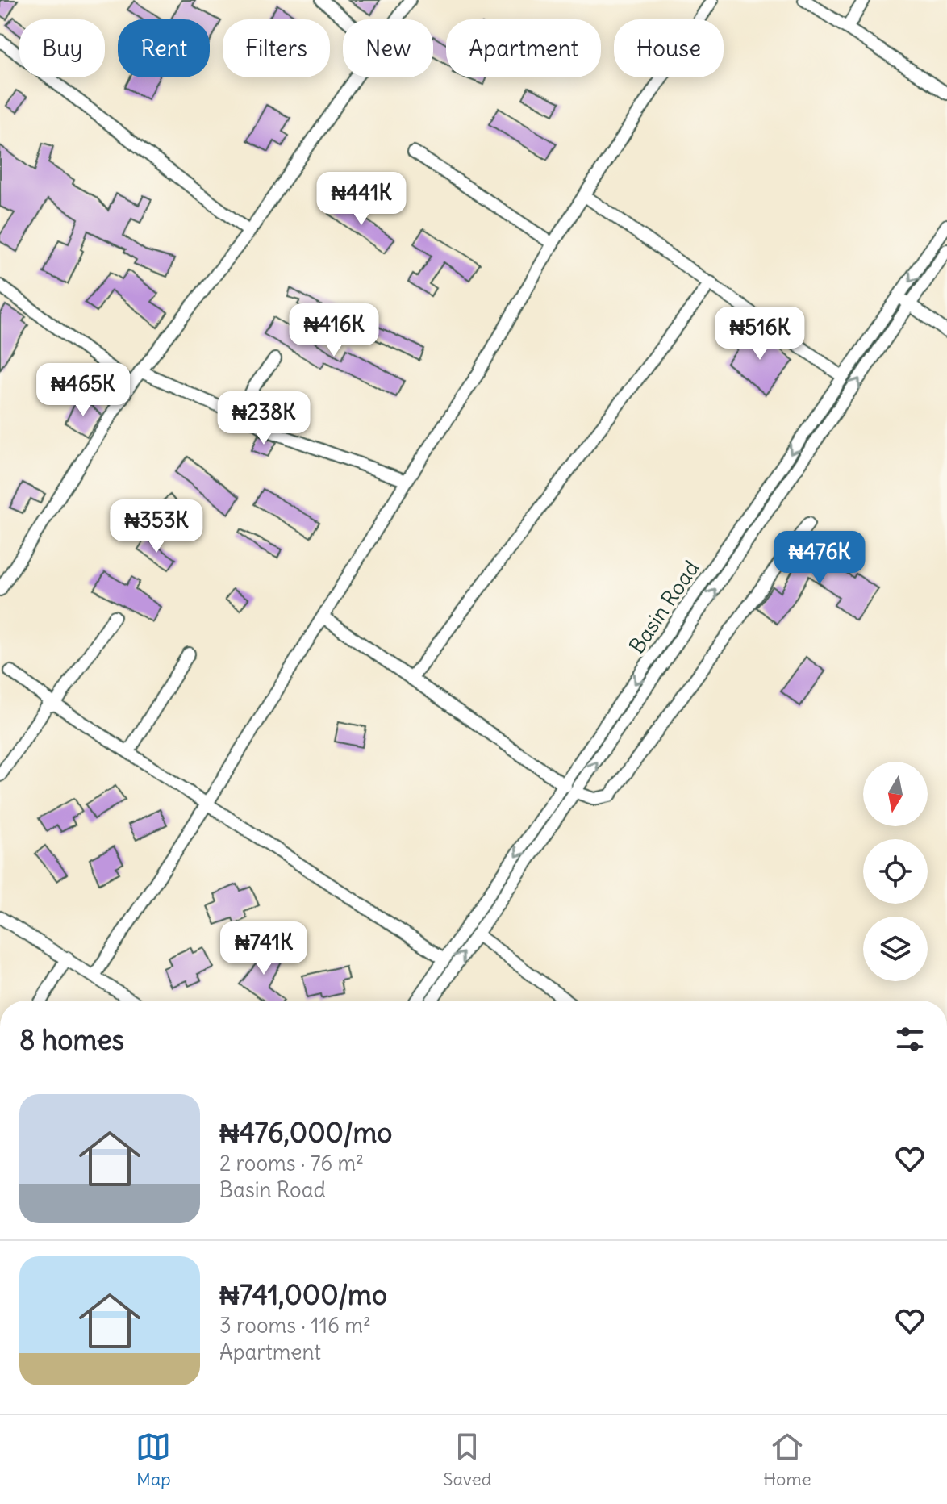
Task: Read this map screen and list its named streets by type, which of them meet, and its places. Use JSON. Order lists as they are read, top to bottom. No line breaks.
{"streets":{"street":["Basin Road"]},"north":"bottom","page":{"chip":["Buy","Rent","Filters","New","Apartment","House"],"price":["₦441K","₦416K","₦516K","₦465K","₦238K","₦353K","₦476K","₦741K"],"heading":"8 homes","list":[{"name":"₦476,000/mo","note":"2 rooms · 76 m² · Basin Road"},{"name":"₦741,000/mo","note":"3 rooms · 116 m² · Apartment"}],"tabs":["Map","Saved","Home"]}}
